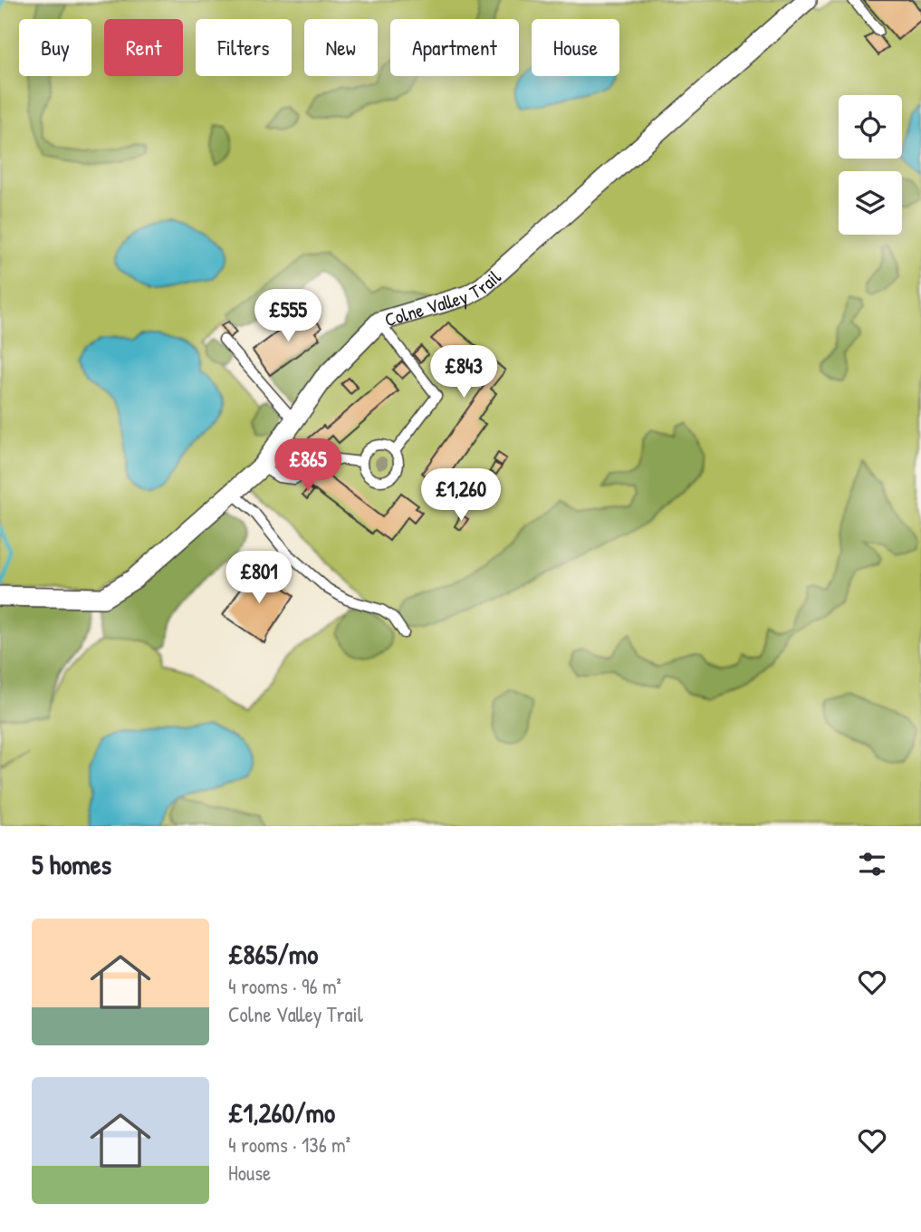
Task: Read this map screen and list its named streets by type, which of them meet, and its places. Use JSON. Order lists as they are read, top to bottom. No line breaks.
{"streets":{"street":["Colne Valley Trail"]},"page":{"chip":["Buy","Rent","Filters","New","Apartment","House"],"price":["£555","£843","£865","£1,260","£801"],"heading":"5 homes","list":[{"name":"£865/mo","note":"4 rooms · 96 m² · Colne Valley Trail"},{"name":"£1,260/mo","note":"4 rooms · 136 m² · House"}]}}
